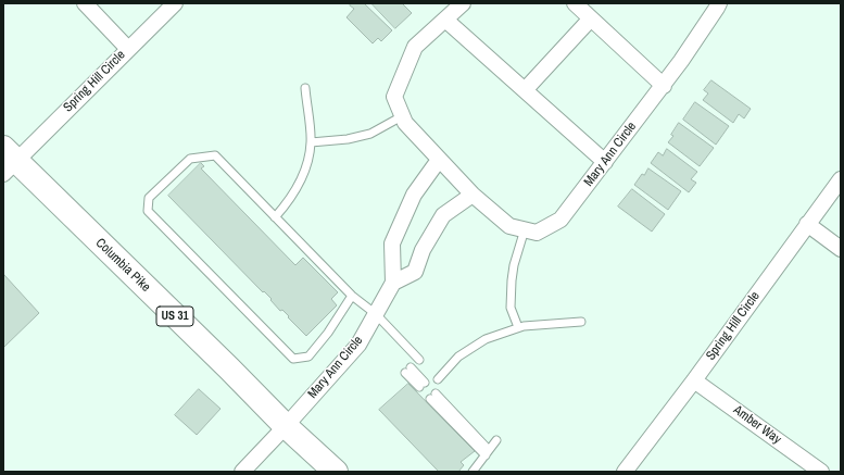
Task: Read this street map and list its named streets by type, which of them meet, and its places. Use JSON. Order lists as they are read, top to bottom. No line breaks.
{"streets":{"main road":["Columbia Pike","US 31"],"street":["Spring Hill Circle","Mary Ann Circle","Amber Way"]},"crossings":[["Spring Hill Circle","Columbia Pike"],["Spring Hill Circle","Amber Way"],["Mary Ann Circle","Columbia Pike"]]}
